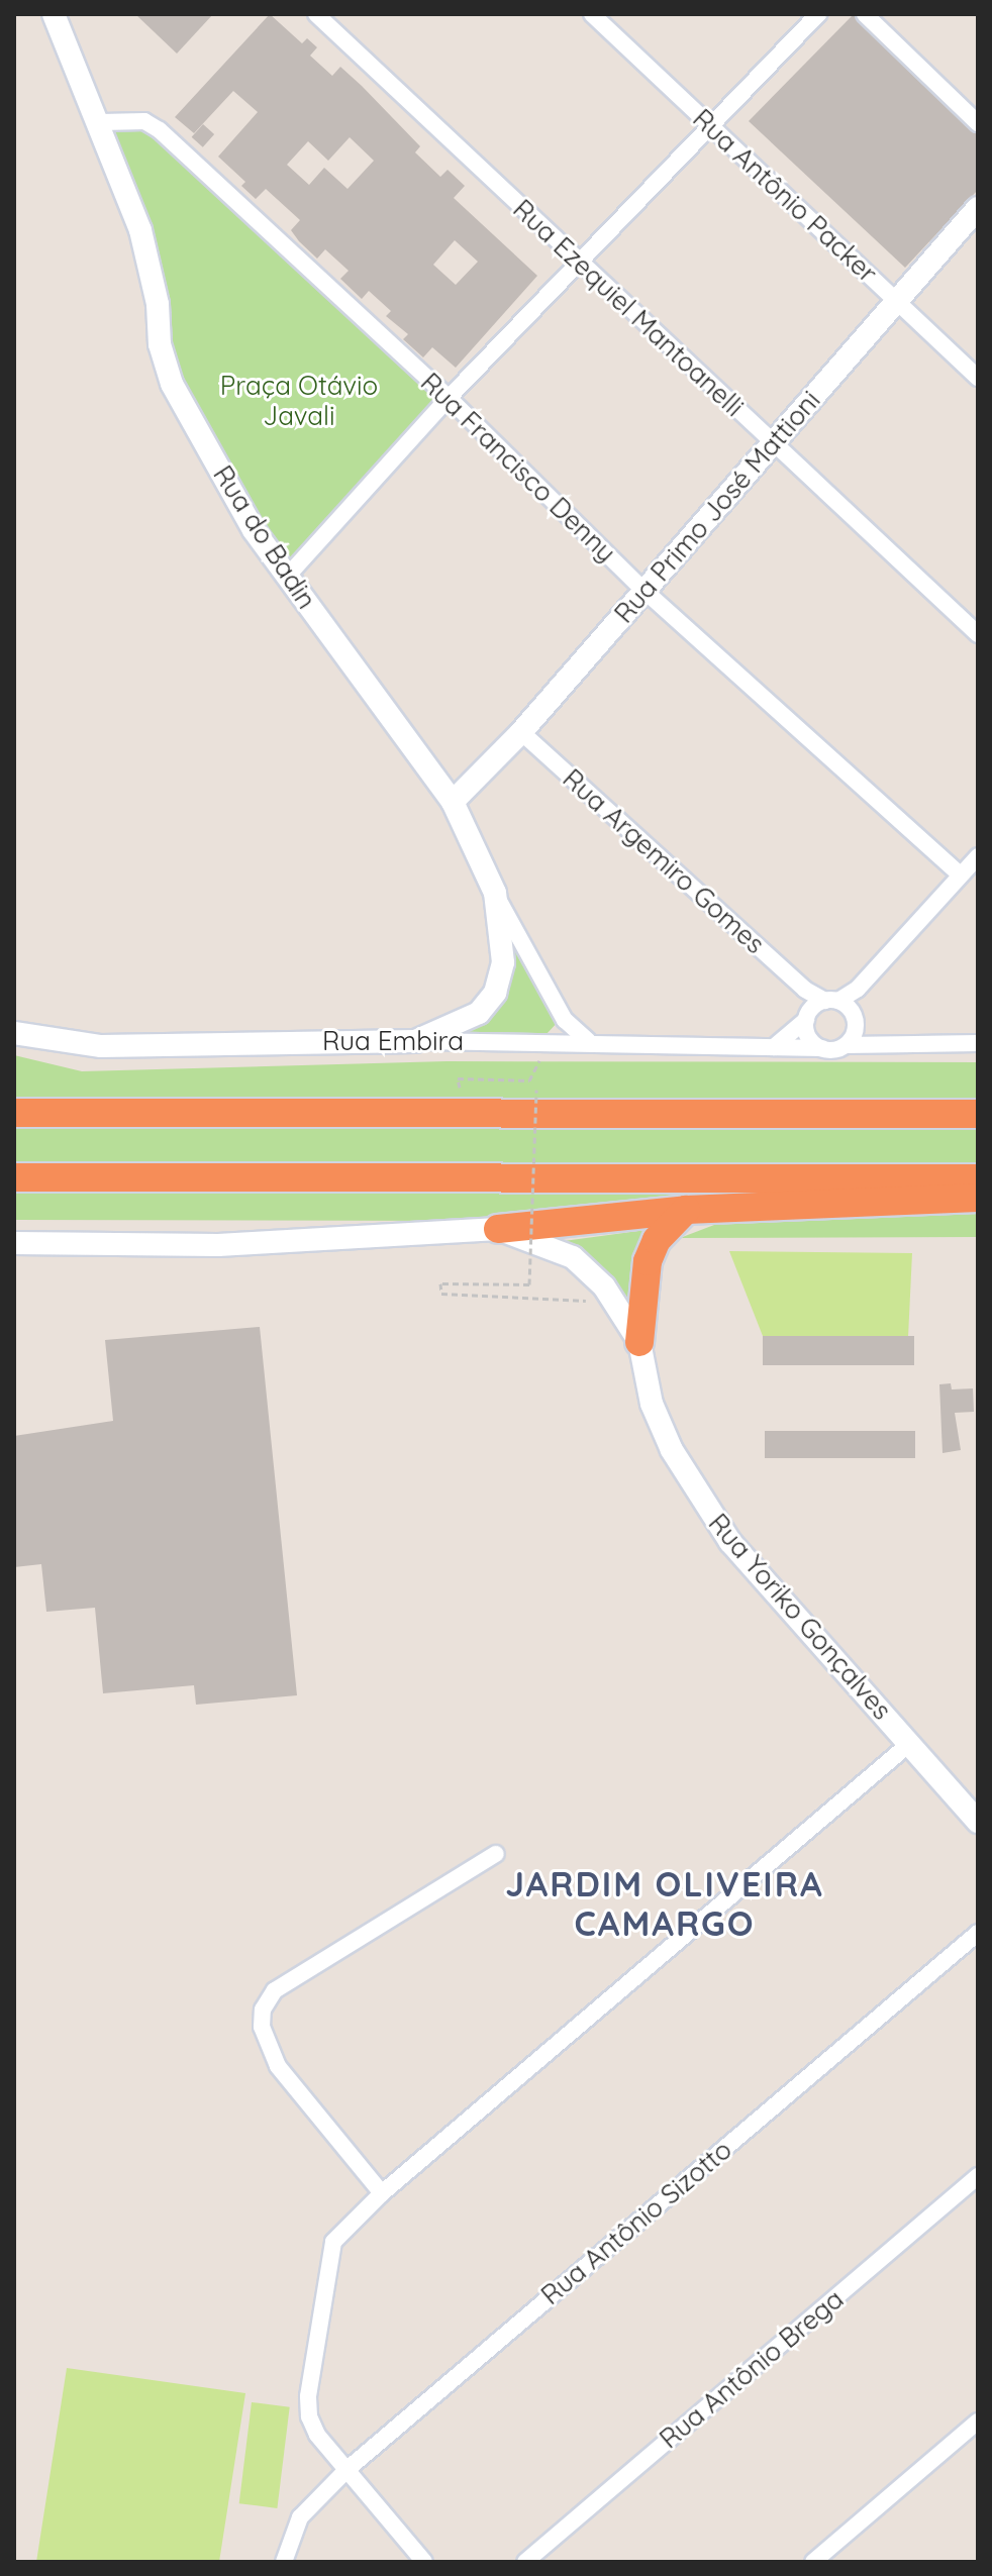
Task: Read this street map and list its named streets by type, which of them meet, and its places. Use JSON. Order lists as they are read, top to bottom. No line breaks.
{"streets":{"main road":["Rua Primo José Mattioni","Rua do Badin","Rua Embira","Rua Yoriko Gonçalves"],"street":["Rua Antônio Packer","Rua Ezequiel Mantoanelli","Rua Francisco Denny","Rua Argemiro Gomes","Rua Antônio Sizotto","Rua Antônio Brega"]},"crossings":[["Rua Antônio Packer","Rua Primo José Mattioni"],["Rua Ezequiel Mantoanelli","Rua Primo José Mattioni"],["Rua Francisco Denny","Rua Primo José Mattioni"],["Rua Francisco Denny","Rua do Badin"],["Rua Primo José Mattioni","Rua do Badin"],["Rua Primo José Mattioni","Rua Argemiro Gomes"],["Rua do Badin","Rua Embira"]],"districts":["JARDIM OLIVEIRA CAMARGO"],"parks":["Praça Otávio Javali"]}
